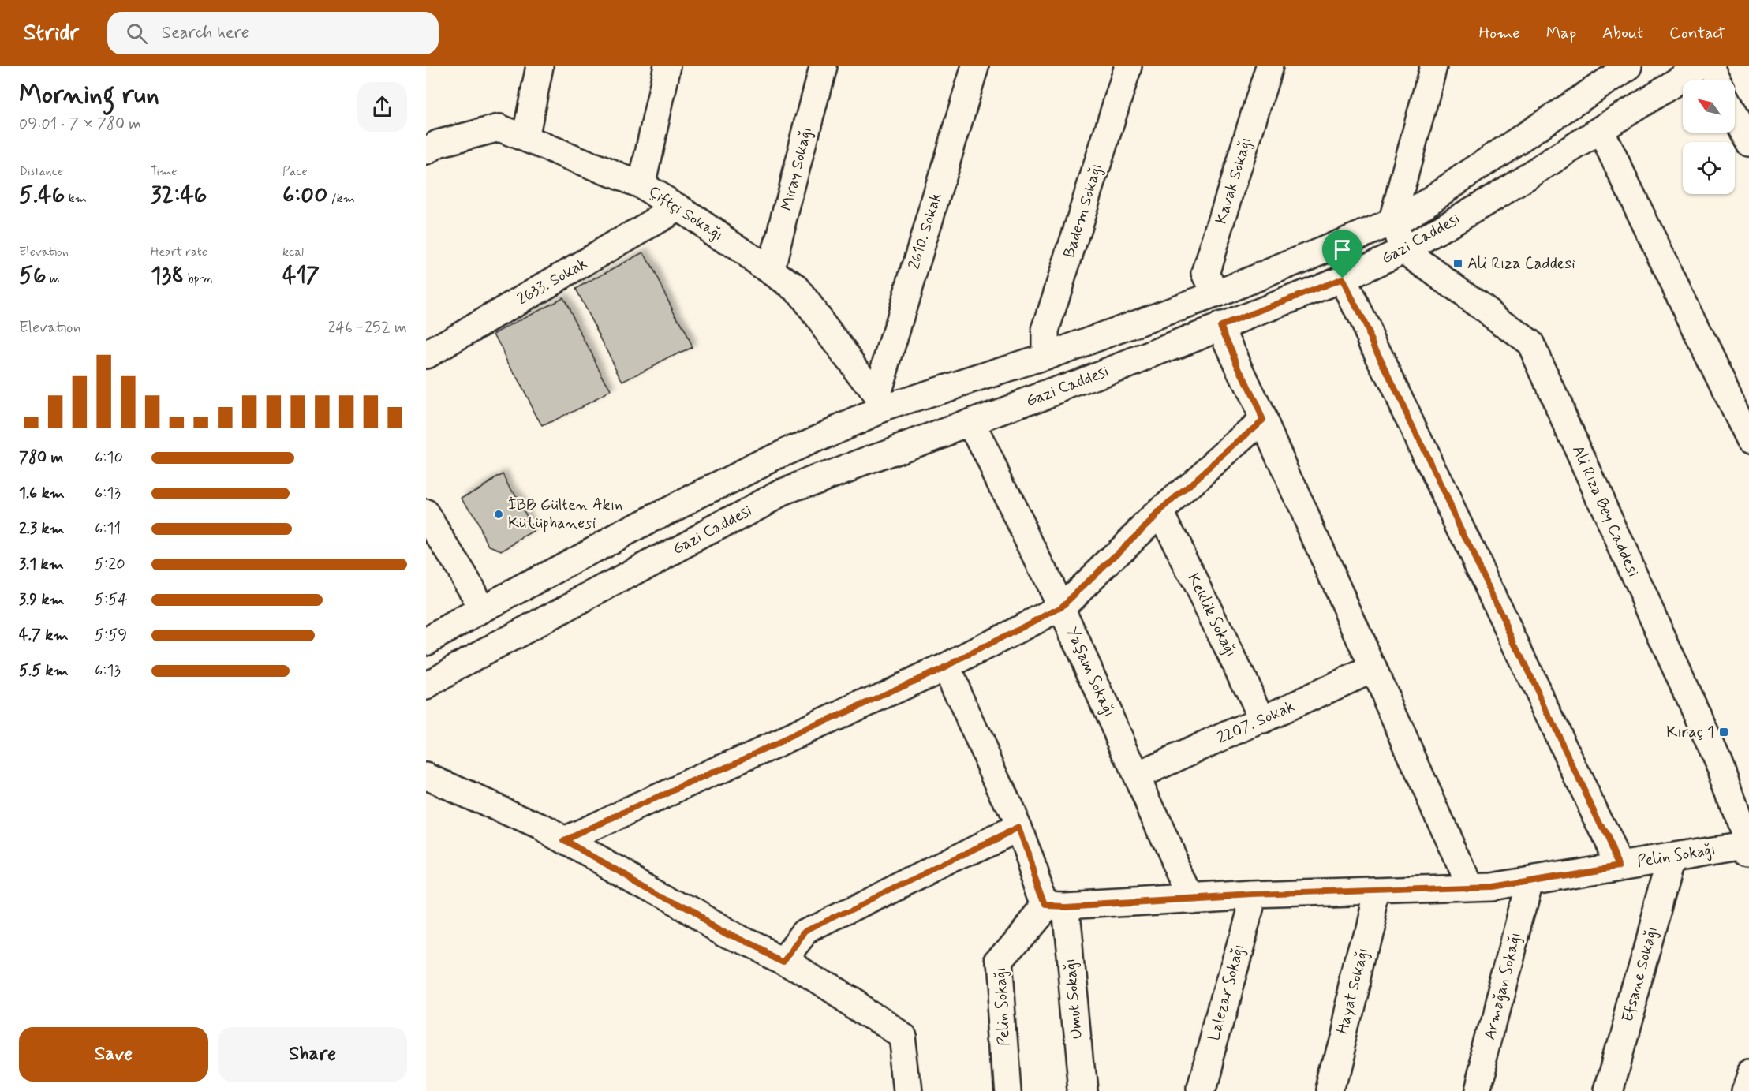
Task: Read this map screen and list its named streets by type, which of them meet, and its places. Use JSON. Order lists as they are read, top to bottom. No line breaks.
{"streets":{"street":["Miray Sokağı","Kavak Sokağı","Badem Sokağı","Çiftçi Sokağı","2610. Sokak","Gazi Caddesi","2633. Sokak","Ali Rıza Bey Caddesi","Keklik Sokağı","Yaşam Sokağı","2207. Sokak","Pelin Sokağı","Efsane Sokağı","Armağan Sokağı","Hayat Sokağı","Lalezar Sokağı","Umut Sokağı"]},"crossings":[["Miray Sokağı","Çiftçi Sokağı"],["Kavak Sokağı","Gazi Caddesi"],["Badem Sokağı","Gazi Caddesi"],["Çiftçi Sokağı","2610. Sokak"],["Çiftçi Sokağı","Gazi Caddesi"],["Çiftçi Sokağı","2633. Sokak"],["2610. Sokak","Gazi Caddesi"],["Gazi Caddesi","Ali Rıza Bey Caddesi"],["Gazi Caddesi","Yaşam Sokağı"],["Ali Rıza Bey Caddesi","Pelin Sokağı"],["Keklik Sokağı","2207. Sokak"],["Yaşam Sokağı","2207. Sokak"],["Yaşam Sokağı","Pelin Sokağı"],["Pelin Sokağı","Efsane Sokağı"],["Pelin Sokağı","Armağan Sokağı"],["Pelin Sokağı","Hayat Sokağı"],["Pelin Sokağı","Lalezar Sokağı"],["Pelin Sokağı","Umut Sokağı"]],"places":{"transit":["Ali Rıza Caddesi","Kıraç 1"],"other":["İBB Gülten Akın Kütüphanesi"]},"north":"top left","page":{"header":"Stridr","search":"Search here","nav":["Home","Map","About","Contact"],"heading":["Morning run","09:01 · 7 × 780 m"],"stats":[["Distance","5.46 km"],["Time","32:46"],["Pace","6:00 /km"],["Elevation","56 m"],["Heart rate","138 bpm"],["kcal","417"]],"chart":["Elevation","246–252 m"],"list":[{"name":"780 m","note":"6:10"},{"name":"1.6 km","note":"6:13"},{"name":"2.3 km","note":"6:11"},{"name":"3.1 km","note":"5:20"},{"name":"3.9 km","note":"5:54"},{"name":"4.7 km","note":"5:59"},{"name":"5.5 km","note":"6:13"}],"buttons":["Save","Share"]}}
